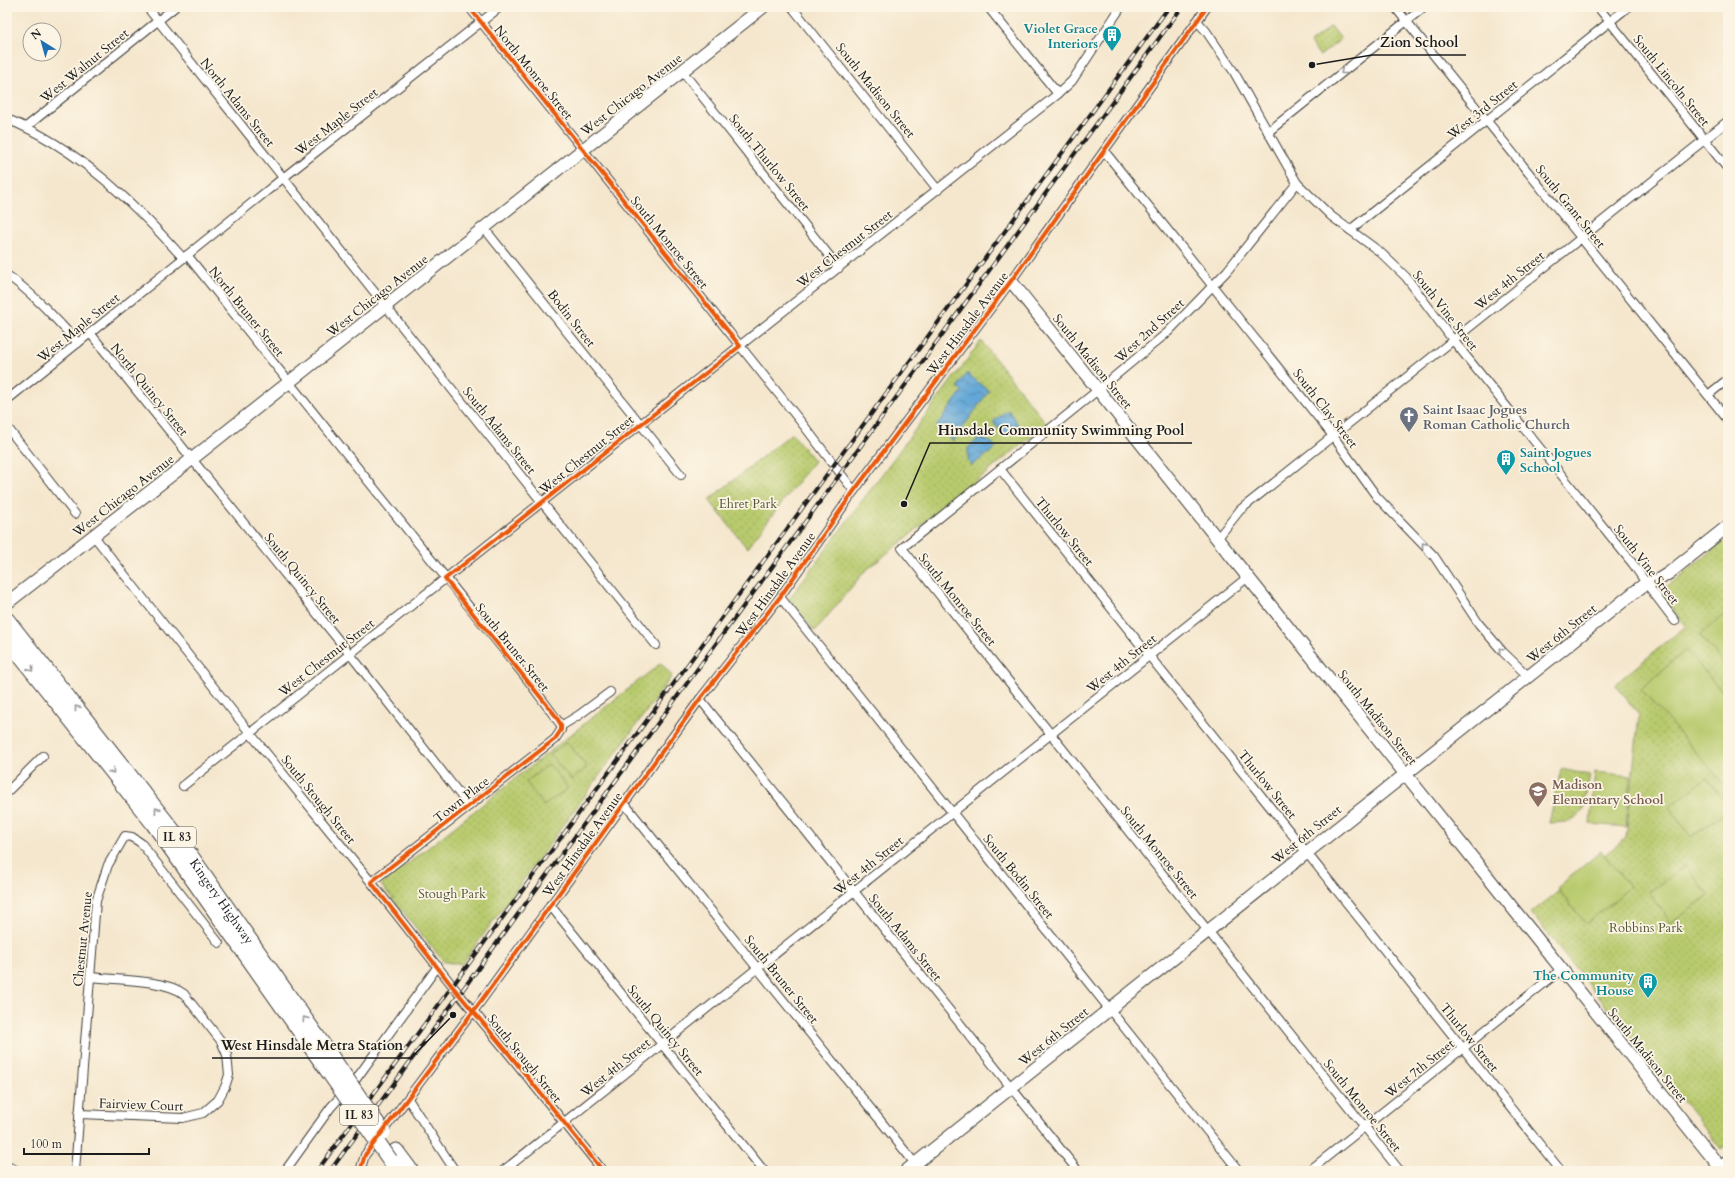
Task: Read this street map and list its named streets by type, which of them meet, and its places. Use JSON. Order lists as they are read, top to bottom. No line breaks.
{"streets":{"highway":["IL 83","Kingery Highway"],"street":["West Walnut Street","North Monroe Street","South Lincoln Street","South Madison Street","West Chicago Avenue","North Adams Street","West 3rd Street","West Maple Street","South Thurlow Street","South Grant Street","South Monroe Street","West Chestnut Street","West 4th Street","South Vine Street","North Bruner Street","Bodin Street","West Hinsdale Avenue","West 2nd Street","North Quincy Street","South Clay Street","South Adams Street","Thurlow Street","South Quincy Street","West 6th Street","South Bruner Street","South Stough Street","Town Place","South Bodin Street","Chestnut Avenue","West 7th Street","Fairview Court"]},"crossings":[["West Walnut Street","North Adams Street"],["West Walnut Street","North Bruner Street"],["North Monroe Street","West Chicago Avenue"],["North Monroe Street","West Maple Street"],["North Monroe Street","South Monroe Street"],["South Lincoln Street","West 3rd Street"],["South Lincoln Street","West 4th Street"],["South Madison Street","West Chestnut Street"],["South Madison Street","West 4th Street"],["South Madison Street","West Hinsdale Avenue"],["South Madison Street","West 2nd Street"],["South Madison Street","West 6th Street"],["South Madison Street","West 7th Street"],["West Chicago Avenue","North Adams Street"],["West Chicago Avenue","South Thurlow Street"],["West Chicago Avenue","South Monroe Street"],["West Chicago Avenue","North Bruner Street"],["West Chicago Avenue","Bodin Street"],["West Chicago Avenue","North Quincy Street"],["West Chicago Avenue","South Adams Street"],["West Chicago Avenue","South Quincy Street"],["West Chicago Avenue","South Bruner Street"],["West Chicago Avenue","South Stough Street"],["North Adams Street","West Maple Street"],["North Adams Street","South Adams Street"],["West 3rd Street","South Grant Street"],["West 3rd Street","South Vine Street"],["West Maple Street","North Bruner Street"],["West Maple Street","North Quincy Street"],["South Thurlow Street","West Chestnut Street"],["South Grant Street","West 4th Street"],["South Monroe Street","West Chestnut Street"],["South Monroe Street","West 4th Street"],["South Monroe Street","West Hinsdale Avenue"],["South Monroe Street","West 2nd Street"],["South Monroe Street","West 6th Street"],["South Monroe Street","West 7th Street"],["West Chestnut Street","Bodin Street"],["West Chestnut Street","South Adams Street"],["West Chestnut Street","South Quincy Street"],["West Chestnut Street","South Bruner Street"],["West Chestnut Street","South Stough Street"],["West 4th Street","South Vine Street"],["West 4th Street","South Clay Street"],["West 4th Street","South Adams Street"],["West 4th Street","Thurlow Street"],["West 4th Street","South Quincy Street"],["West 4th Street","South Bruner Street"],["West 4th Street","South Stough Street"],["West 4th Street","South Bodin Street"],["South Vine Street","West Hinsdale Avenue"],["South Vine Street","West 2nd Street"],["South Vine Street","West 6th Street"],["North Bruner Street","South Bruner Street"],["West Hinsdale Avenue","South Clay Street"],["West Hinsdale Avenue","South Adams Street"],["West Hinsdale Avenue","South Quincy Street"],["West Hinsdale Avenue","South Bruner Street"],["West Hinsdale Avenue","South Stough Street"],["West Hinsdale Avenue","South Bodin Street"],["West 2nd Street","South Clay Street"],["West 2nd Street","Thurlow Street"],["North Quincy Street","South Quincy Street"],["South Clay Street","West 6th Street"],["South Adams Street","West 6th Street"],["Thurlow Street","West 6th Street"],["Thurlow Street","West 7th Street"],["South Quincy Street","Town Place"],["West 6th Street","South Bruner Street"],["West 6th Street","South Bodin Street"],["South Bruner Street","Town Place"],["South Stough Street","Town Place"],["Chestnut Avenue","Fairview Court"]],"one_way":["South Clay Street"],"parks":["Ehret Park","Stough Park","Robbins Park"],"places":{"building":["Violet Grace Interiors","Saint Jogues School","The Community House"],"other":["Zion School","Hinsdale Community Swimming Pool","West Hinsdale Metra Station"],"church":["Saint Isaac Jogues Roman Catholic Church"],"school or university":["Madison Elementary School"]},"scale_bar":"100 m","north":"top left"}
